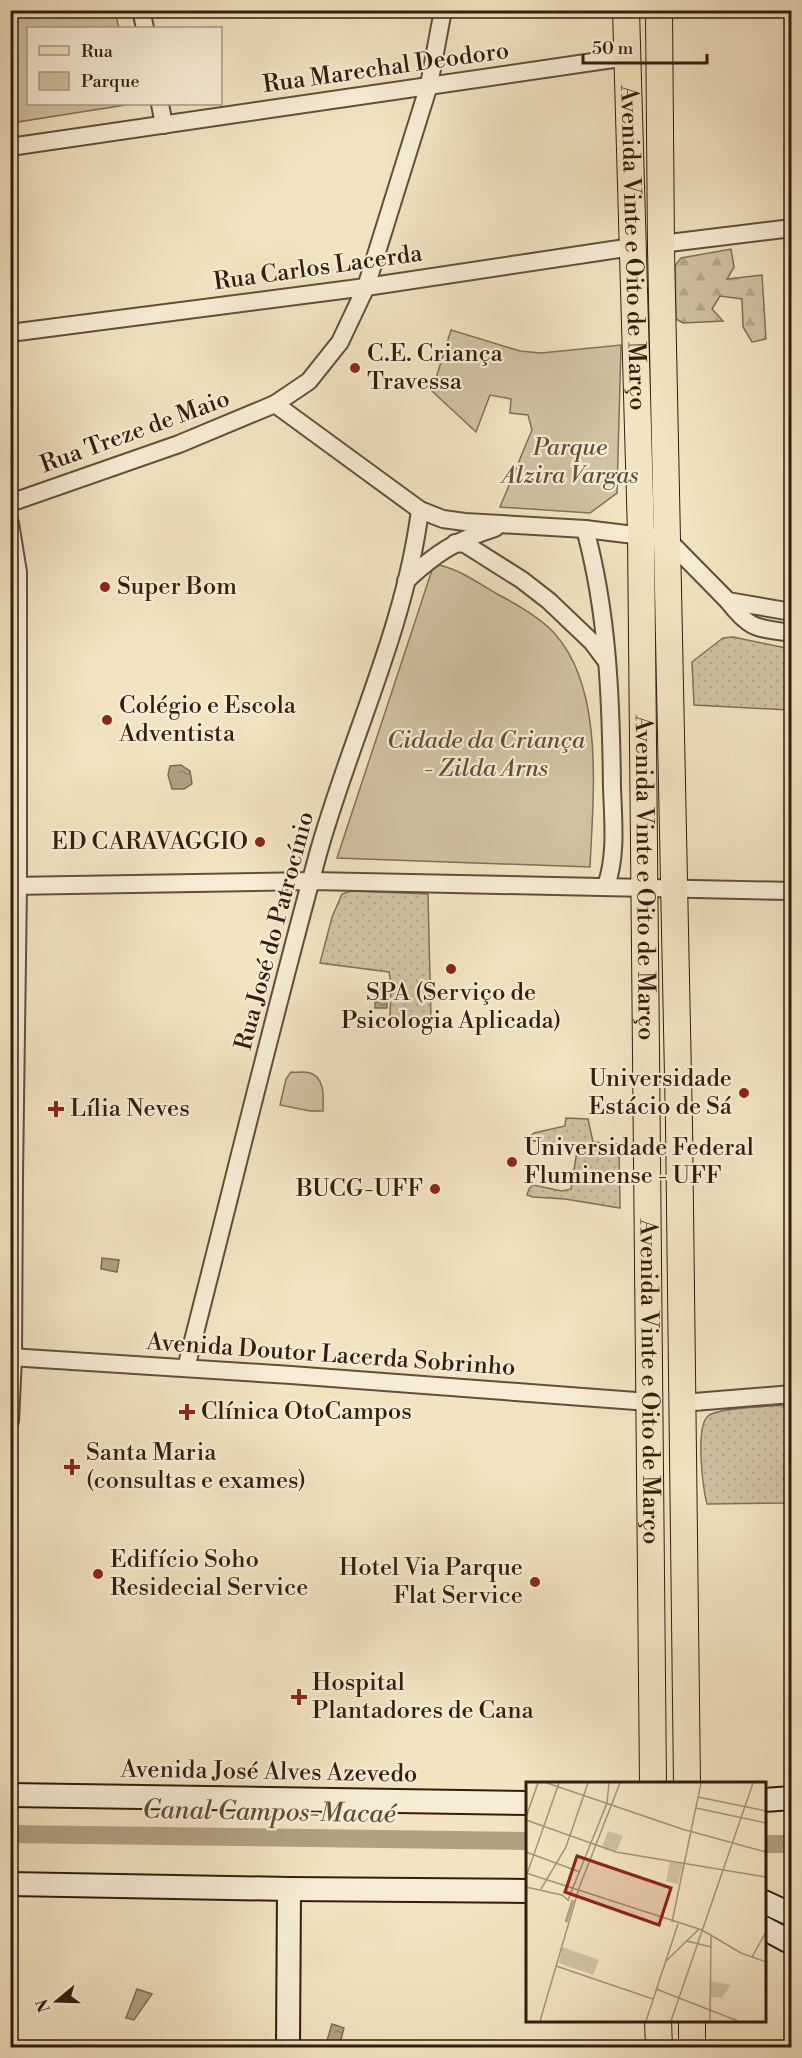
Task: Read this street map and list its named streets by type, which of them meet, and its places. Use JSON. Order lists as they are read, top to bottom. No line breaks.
{"streets":{"main road":["Avenida Vinte e Oito de Março","Avenida José Alves Azevedo"],"street":["Rua Marechal Deodoro","Rua Carlos Lacerda","Rua Treze de Maio","Rua José do Patrocínio","Avenida Doutor Lacerda Sobrinho"]},"crossings":[["Rua Marechal Deodoro","Avenida Vinte e Oito de Março"],["Rua Marechal Deodoro","Rua Treze de Maio"],["Avenida Vinte e Oito de Março","Rua Carlos Lacerda"],["Avenida Vinte e Oito de Março","Avenida Doutor Lacerda Sobrinho"],["Rua Carlos Lacerda","Rua Treze de Maio"],["Rua José do Patrocínio","Avenida Doutor Lacerda Sobrinho"]],"water":["Canal Campos-Macaé"],"parks":["Parque Alzira Vargas","Cidade da Criança - Zilda Arns"],"places":{"other":["C.E. Criança Travessa","Super Bom","Colégio e Escola Adventista","ED CARAVAGGIO","SPA (Serviço de Psicologia Aplicada)","Universidade Estácio de Sá","Universidade Federal Fluminense - UFF","BUCG-UFF","Edifício Soho Residecial Service","Hotel Via Parque Flat Service"],"health":["Lília Neves","Clínica OtoCampos","Santa Maria (consultas e exames)","Hospital Plantadores de Cana"]},"legend":["Rua","Parque"],"scale_bar":"50 m","north":"left"}
